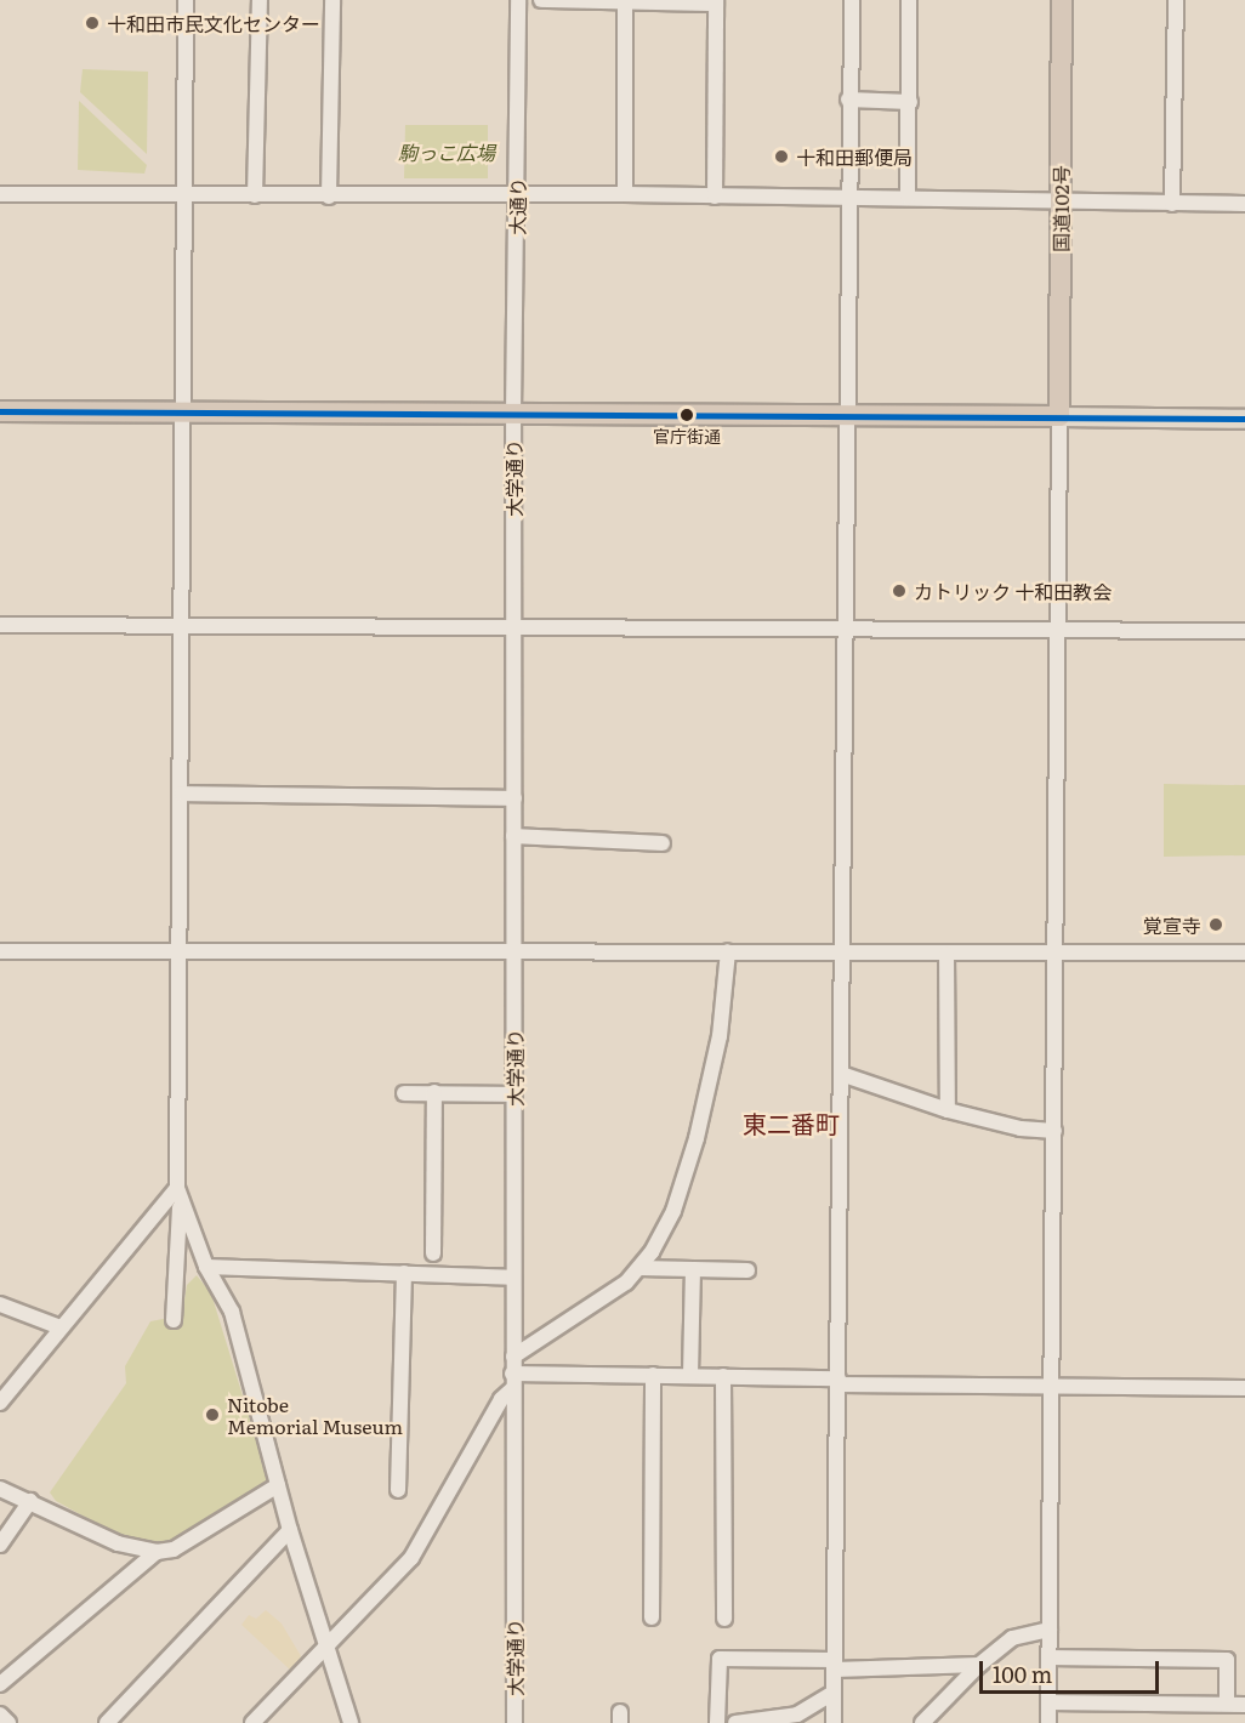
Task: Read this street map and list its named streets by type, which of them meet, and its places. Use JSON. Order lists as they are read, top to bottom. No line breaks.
{"streets":{"highway":["国道102号"],"street":["大通り","大学通り"]},"crossings":[["大通り","大学通り"]],"districts":["東二番町"],"parks":["駒っこ広場"],"places":["十和田市民文化センター","十和田郵便局","官庁街通","カトリック 十和田教会","覚宣寺","Nitobe Memorial Museum"],"scale_bar":"100 m"}
